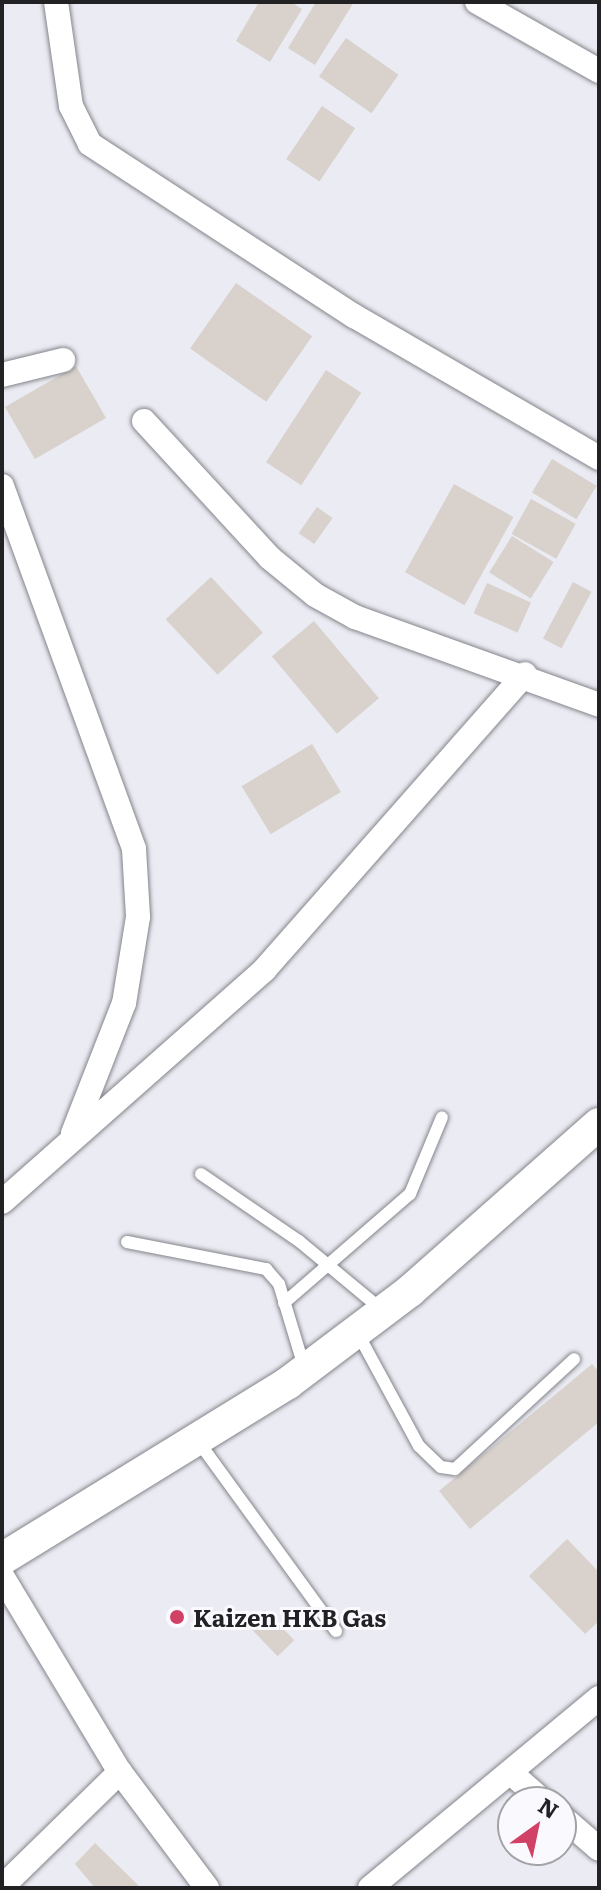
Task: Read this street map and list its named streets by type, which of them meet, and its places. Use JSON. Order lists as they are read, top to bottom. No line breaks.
{"places":["Kaizen HKB Gas"],"north":"top right"}
